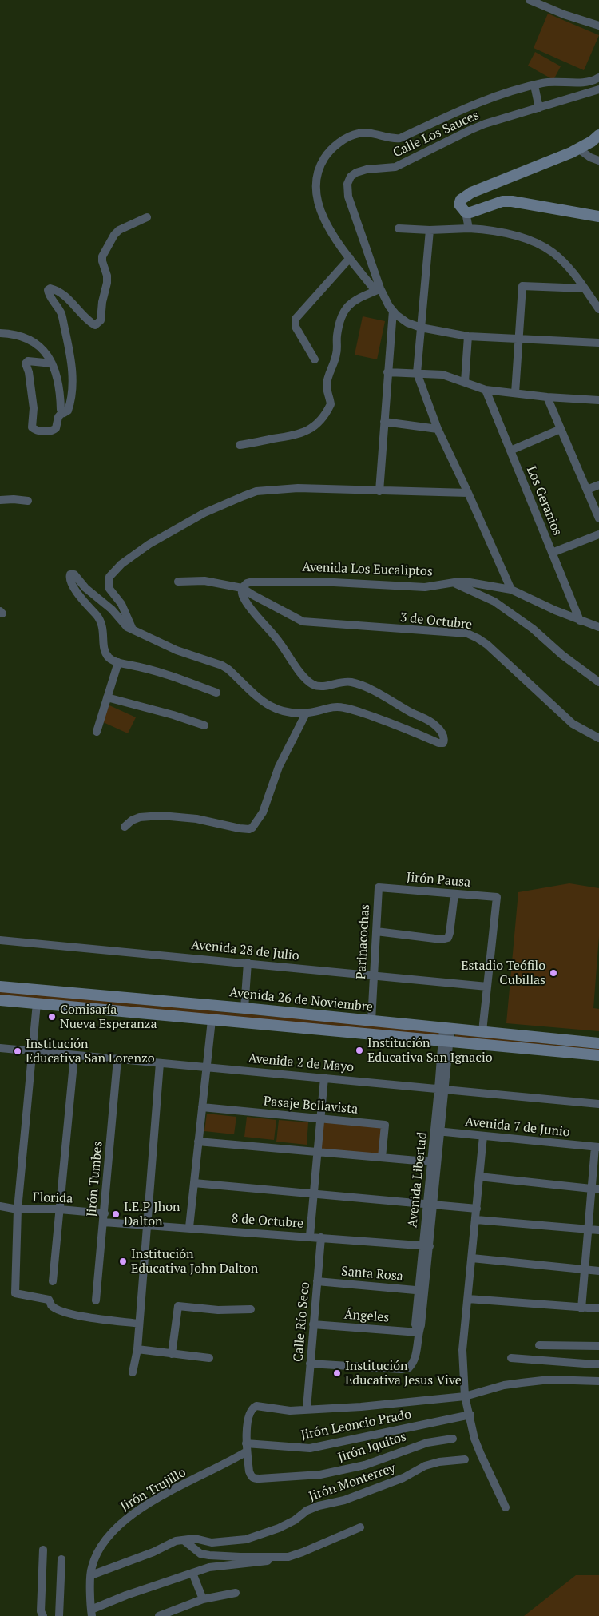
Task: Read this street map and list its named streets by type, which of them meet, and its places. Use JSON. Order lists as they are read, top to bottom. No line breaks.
{"streets":{"main road":["Avenida 26 de Noviembre"],"street":["Calle Los Sauces","Los Geranios","Avenida Los Eucaliptos","3 de Octubre","Jirón Pausa","Parinacochas","Avenida 28 de Julio","Avenida 2 de Mayo","Pasaje Bellavista","Avenida 7 de Junio","Jirón Tumbes","Avenida Libertad","Florida","8 de Octubre","Santa Rosa","Ángeles","Calle Río Seco","Jirón Leoncio Prado","Jirón Iquitos","Jirón Monterrey","Jirón Trujillo"]},"crossings":[["Los Geranios","Avenida Los Eucaliptos"],["Avenida Los Eucaliptos","3 de Octubre"],["Jirón Pausa","Parinacochas"],["Jirón Pausa","Avenida 28 de Julio"],["Parinacochas","Avenida 28 de Julio"],["Parinacochas","Avenida 26 de Noviembre"],["Avenida 26 de Noviembre","Avenida Libertad"],["Avenida 2 de Mayo","Jirón Tumbes"],["Avenida 2 de Mayo","Avenida Libertad"],["Avenida 7 de Junio","Avenida Libertad"],["Jirón Tumbes","Florida"],["Jirón Tumbes","8 de Octubre"],["Avenida Libertad","8 de Octubre"],["Avenida Libertad","Santa Rosa"],["Avenida Libertad","Ángeles"],["Avenida Libertad","Calle Río Seco"],["Florida","8 de Octubre"],["8 de Octubre","Calle Río Seco"],["Santa Rosa","Calle Río Seco"],["Ángeles","Calle Río Seco"],["Jirón Leoncio Prado","Jirón Iquitos"],["Jirón Leoncio Prado","Jirón Trujillo"],["Jirón Iquitos","Jirón Trujillo"],["Jirón Monterrey","Jirón Trujillo"]],"places":["Estadio Teófilo Cubillas","Comisaría Nueva Esperanza","Institución Educativa San Ignacio","Institución Educativa San Lorenzo","I.E.P Jhon Dalton","Institución Educativa John Dalton","Institución Educativa Jesus Vive"]}
